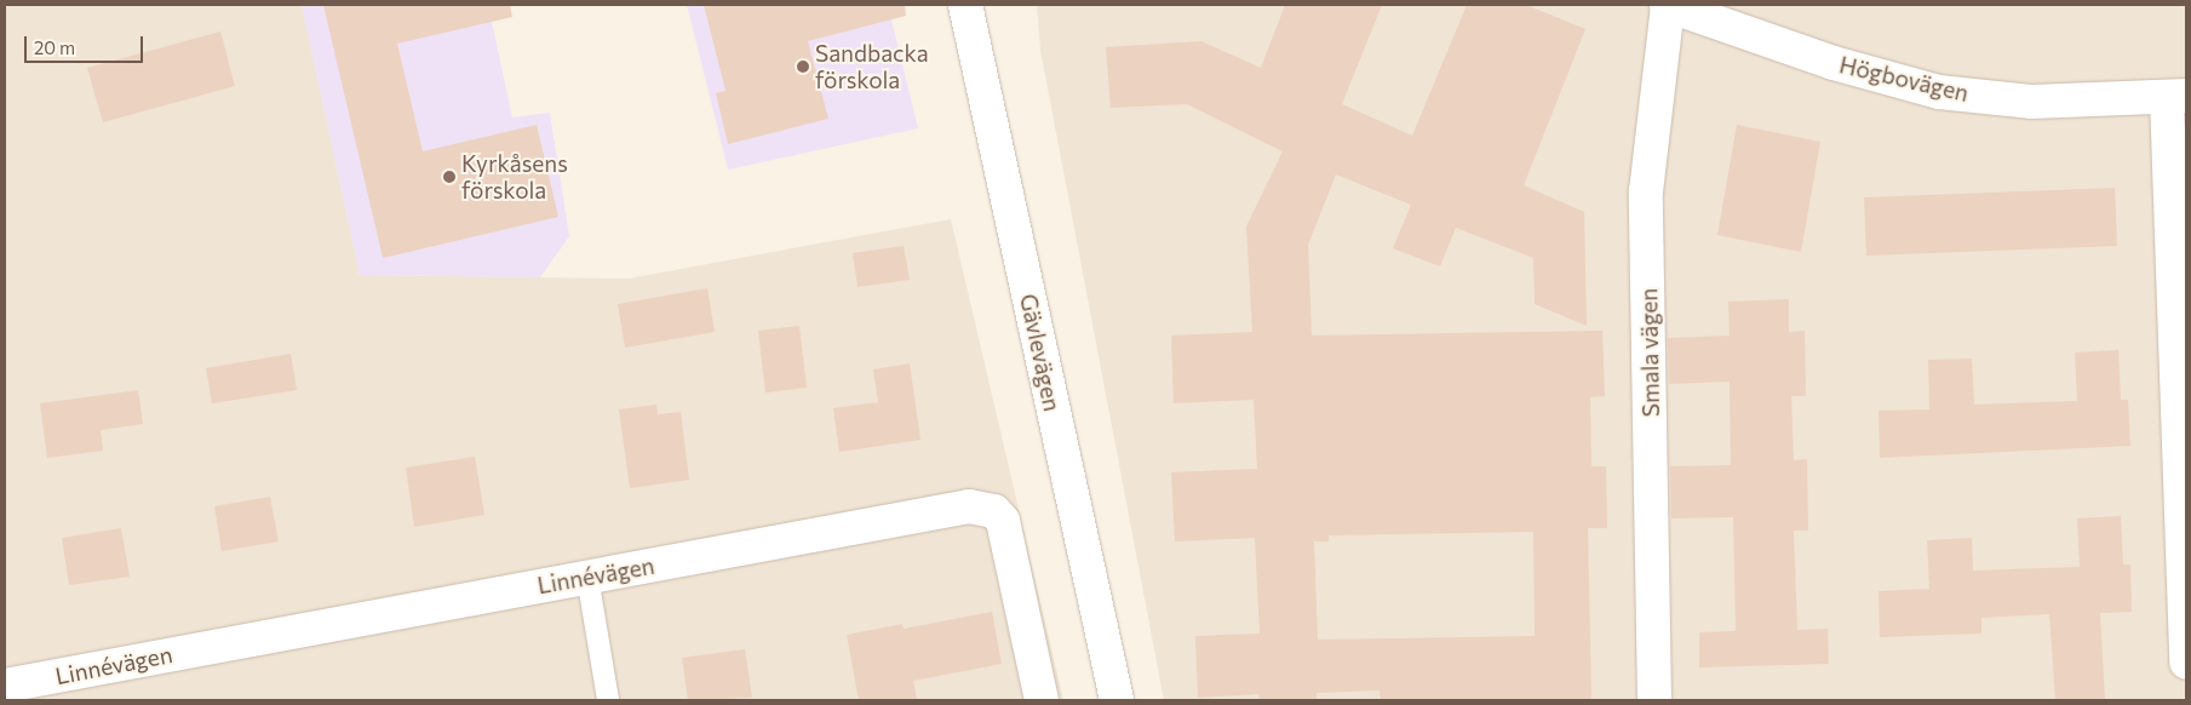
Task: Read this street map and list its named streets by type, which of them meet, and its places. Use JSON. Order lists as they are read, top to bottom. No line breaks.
{"streets":{"street":["Högbovägen","Gävlevägen","Smala vägen","Linnévägen"]},"crossings":[["Högbovägen","Smala vägen"]],"places":["Sandbacka förskola","Kyrkåsens förskola"],"scale_bar":"20 m"}
